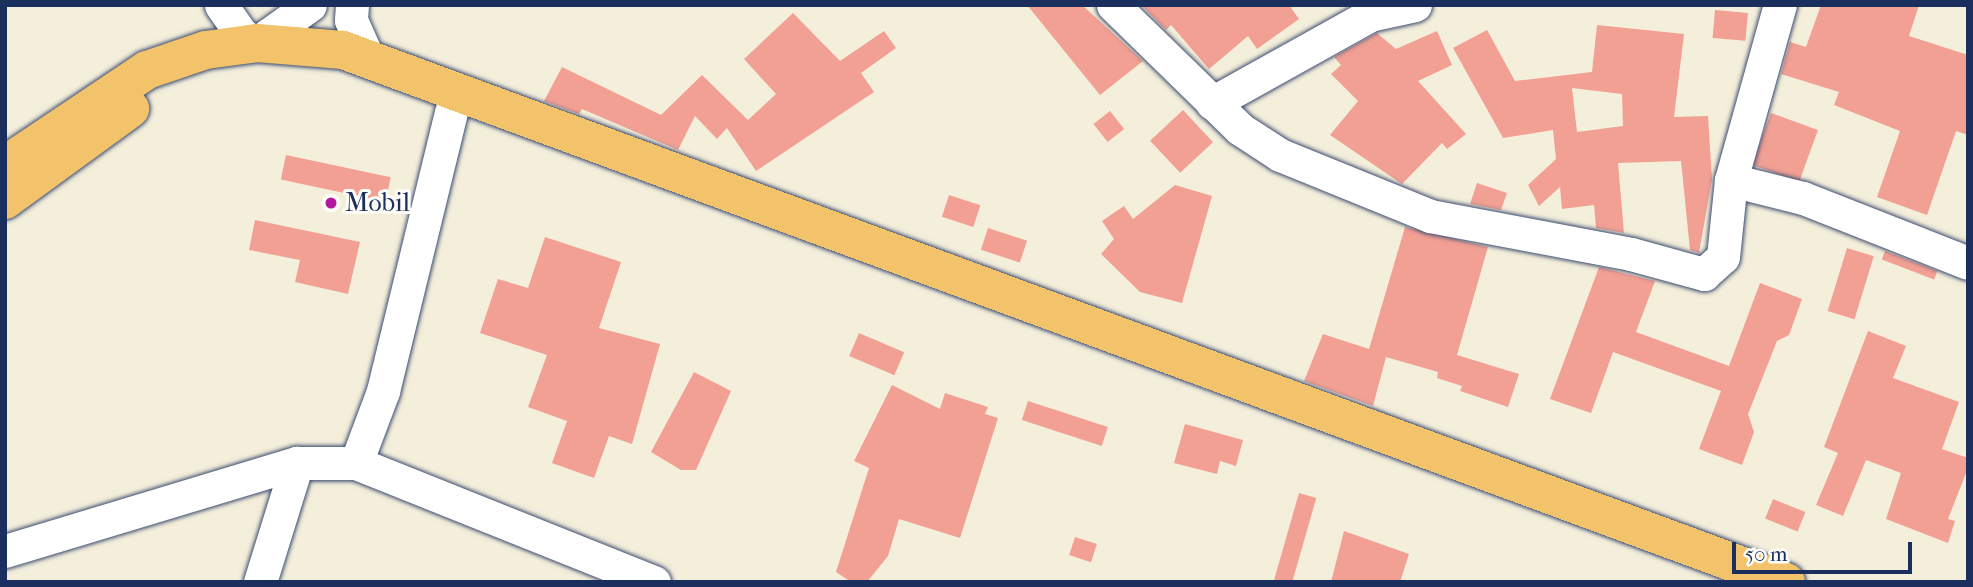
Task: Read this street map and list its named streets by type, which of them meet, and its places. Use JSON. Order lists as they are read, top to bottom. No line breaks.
{"places":["Mobil"],"scale_bar":"50 m"}
